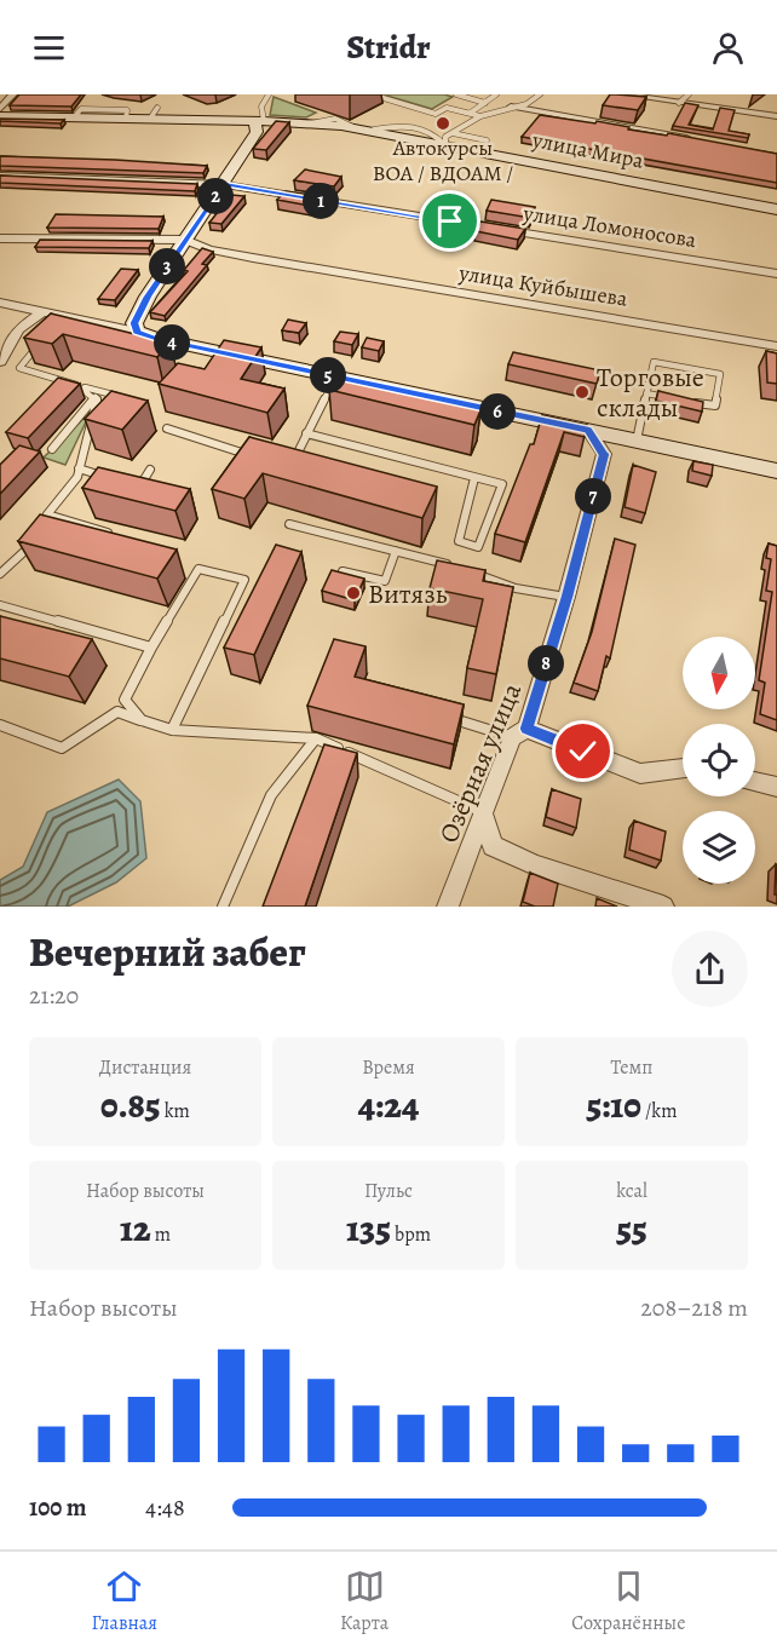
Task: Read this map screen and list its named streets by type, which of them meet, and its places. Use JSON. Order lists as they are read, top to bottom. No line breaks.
{"streets":{"street":["улица Мира","улица Ломоносова","улица Куйбышева","Озёрная улица"]},"places":["Автокурсы ВОА / ВДОАМ /","Торговые склады","Витязь"],"north":"bottom","page":{"header":"Stridr","pins":["2","1","3","4","5","6","7","8"],"heading":["Вечерний забег","21:20"],"stats":[["Дистанция","0.85 km"],["Время","4:24"],["Темп","5:10 /km"],["Набор высоты","12 m"],["Пульс","135 bpm"],["kcal","55"]],"chart":["Набор высоты","208–218 m"],"list":[{"name":"100 m","note":"4:48"}],"tabs":["Главная","Карта","Сохранённые"]}}
